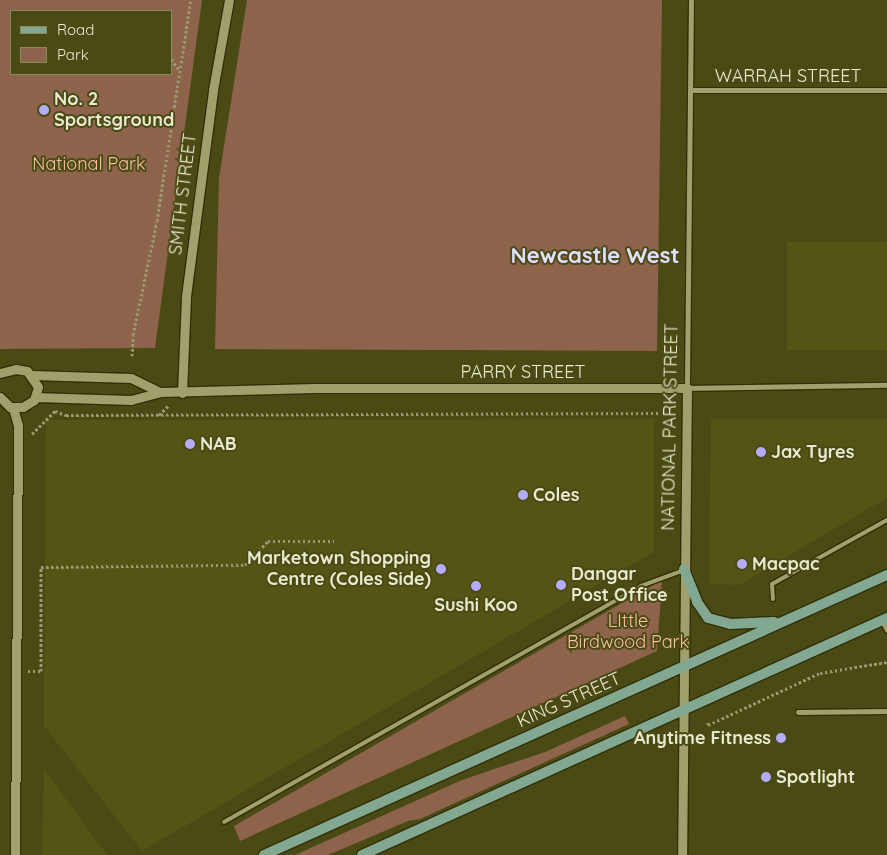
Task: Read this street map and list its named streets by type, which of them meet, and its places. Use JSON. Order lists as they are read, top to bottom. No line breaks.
{"streets":{"main road":["KING STREET"],"street":["WARRAH STREET","SMITH STREET","PARRY STREET","NATIONAL PARK STREET"]},"crossings":[["WARRAH STREET","NATIONAL PARK STREET"],["SMITH STREET","PARRY STREET"],["PARRY STREET","NATIONAL PARK STREET"],["NATIONAL PARK STREET","KING STREET"]],"districts":["Newcastle West"],"parks":["National Park","LIttle Birdwood Park"],"places":["No. 2 Sportsground","NAB","Jax Tyres","Coles","Macpac","Marketown Shopping Centre (Coles Side)","Dangar Post Office","Sushi Koo","Anytime Fitness","Spotlight"],"legend":["Road","Park"]}
